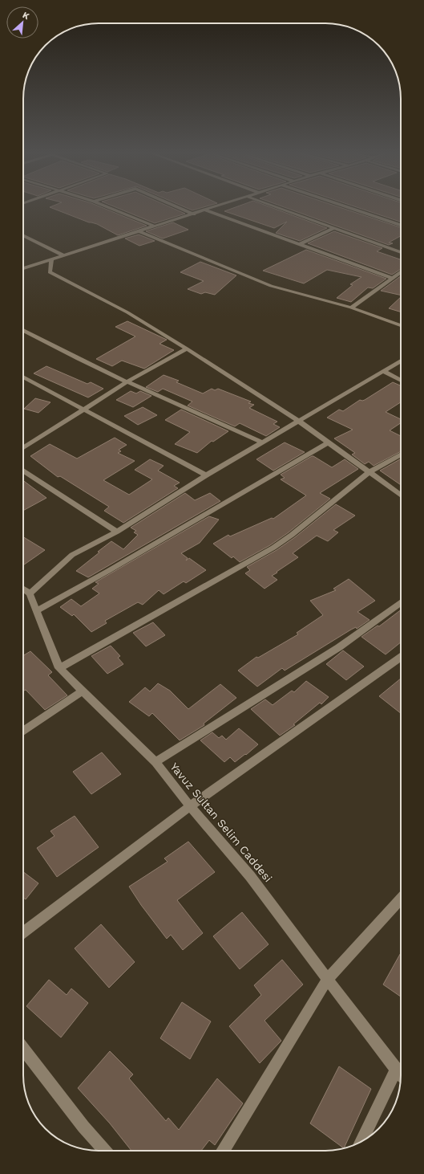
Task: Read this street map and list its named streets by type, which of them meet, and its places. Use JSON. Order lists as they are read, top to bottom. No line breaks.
{"streets":{"street":["Yavuz Sultan Selim Caddesi"]},"north":"top right"}
